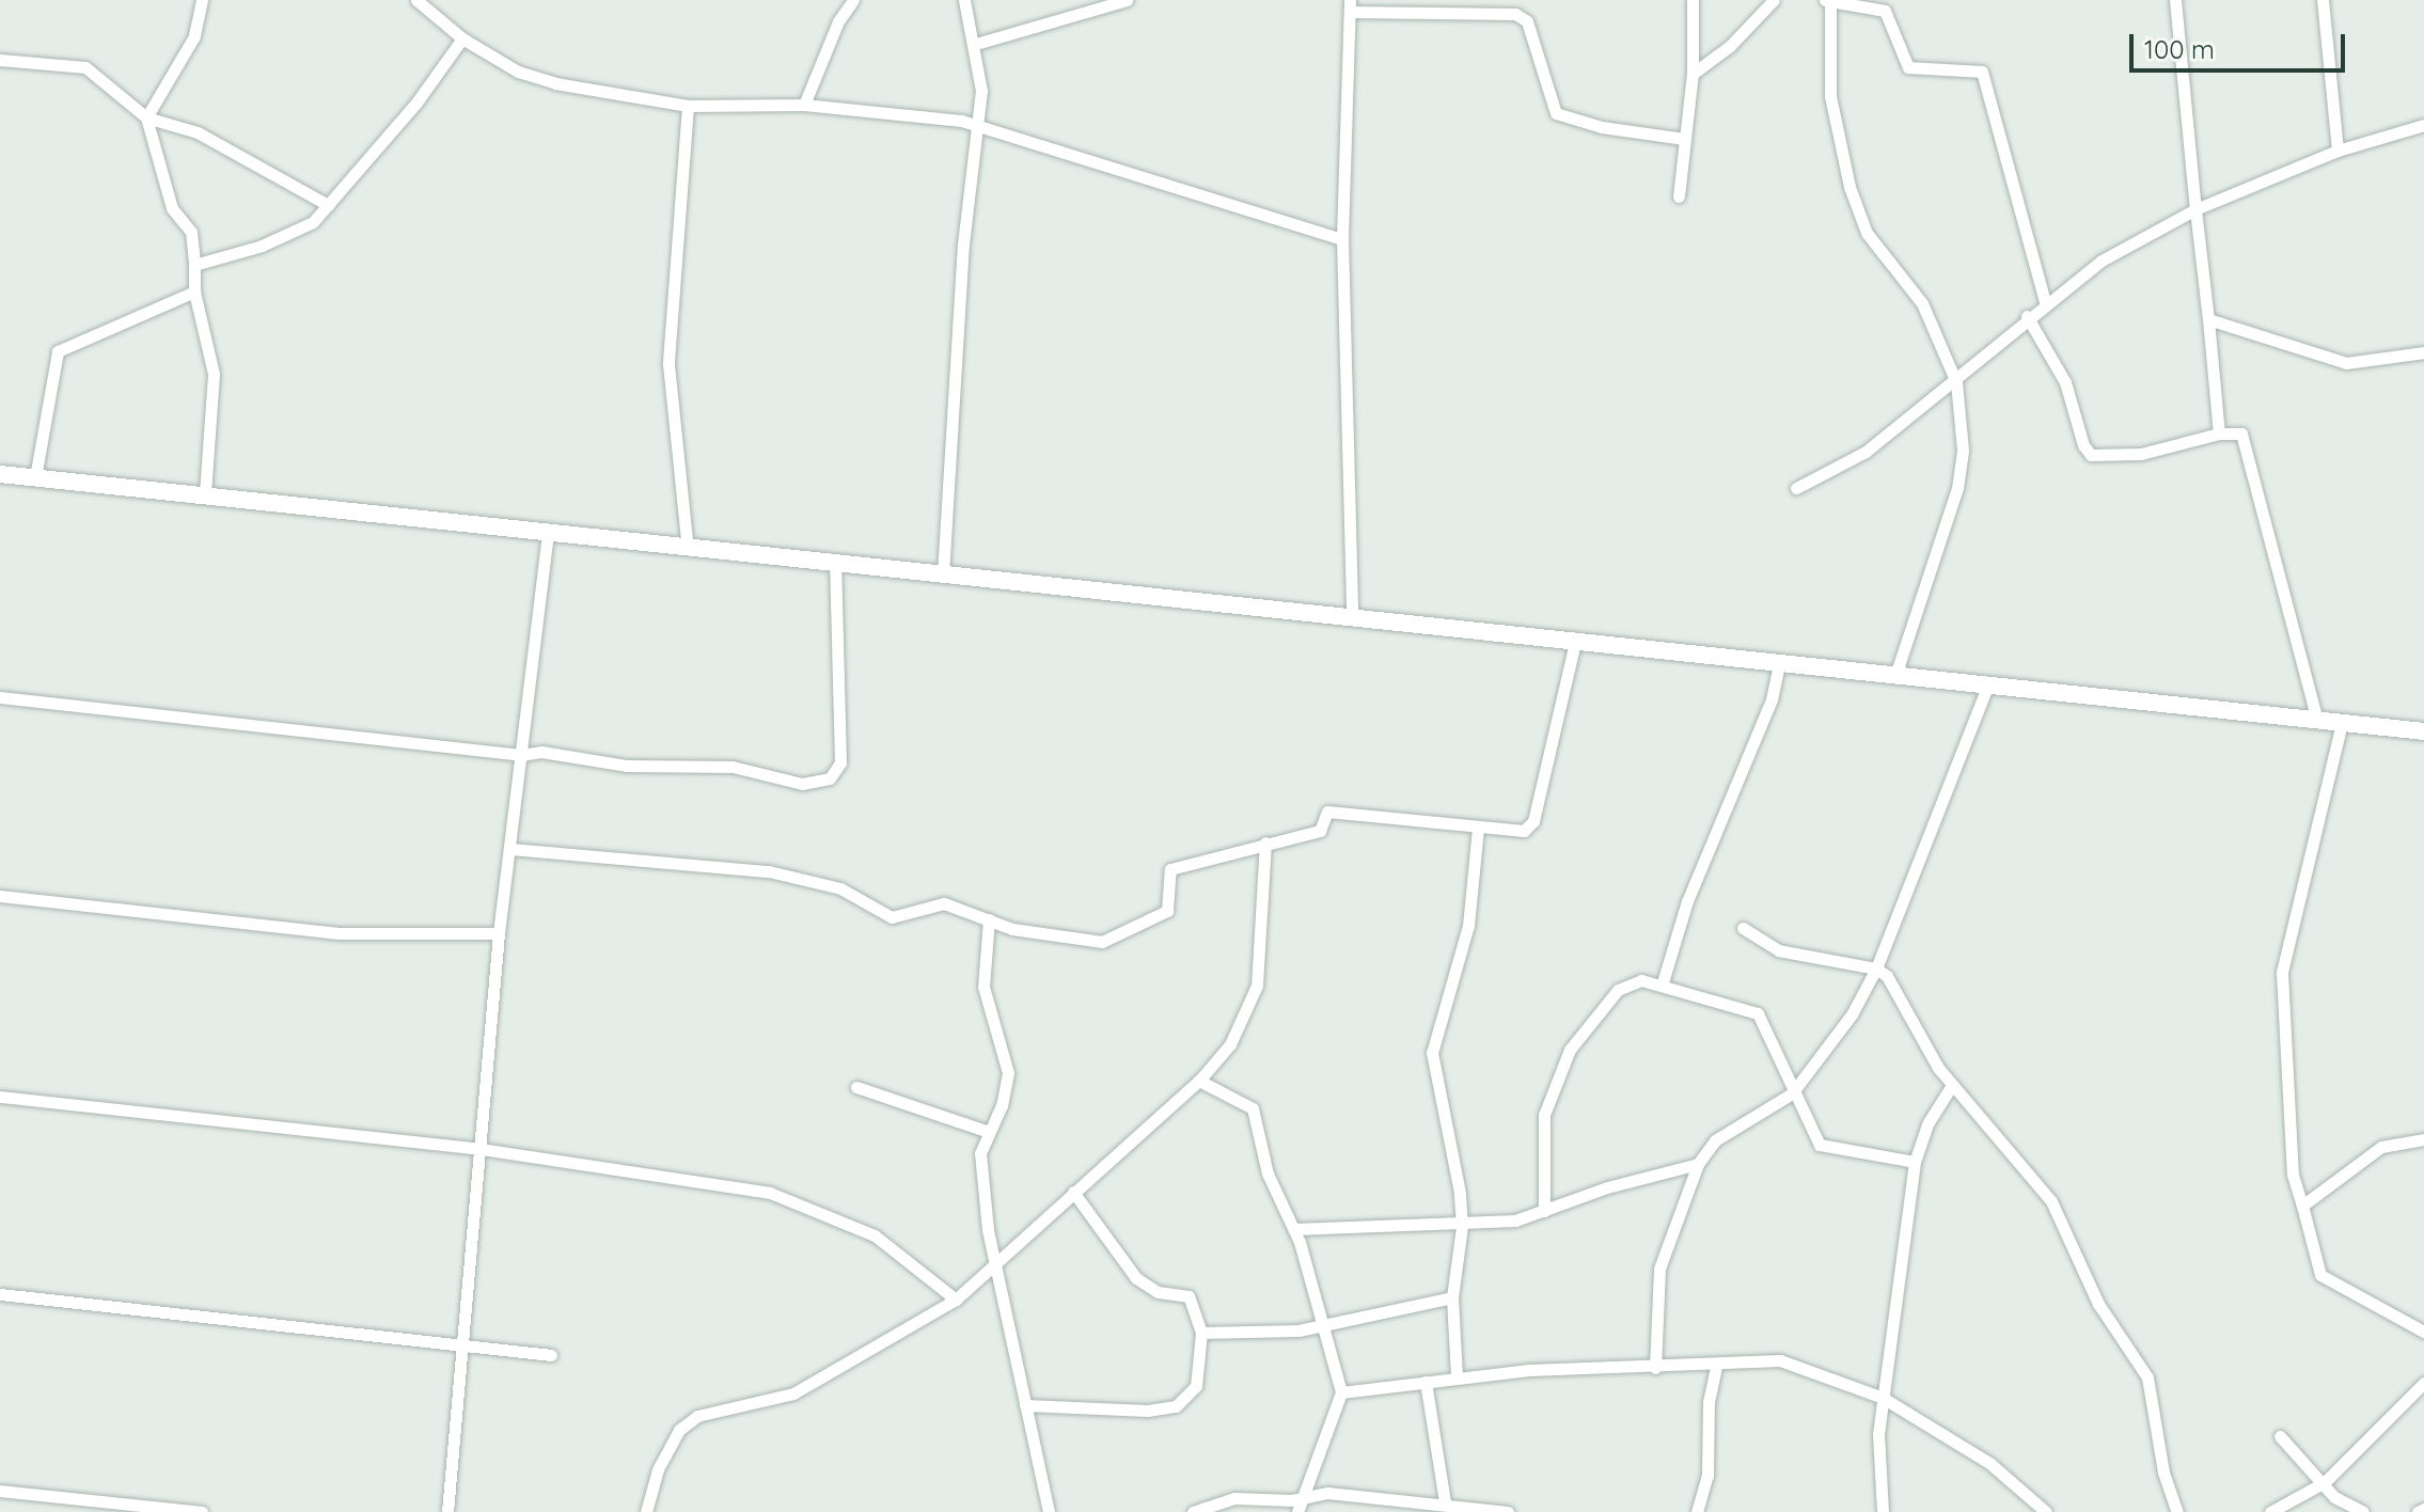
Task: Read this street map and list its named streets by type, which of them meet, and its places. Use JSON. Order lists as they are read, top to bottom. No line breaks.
{"scale_bar":"100 m"}
